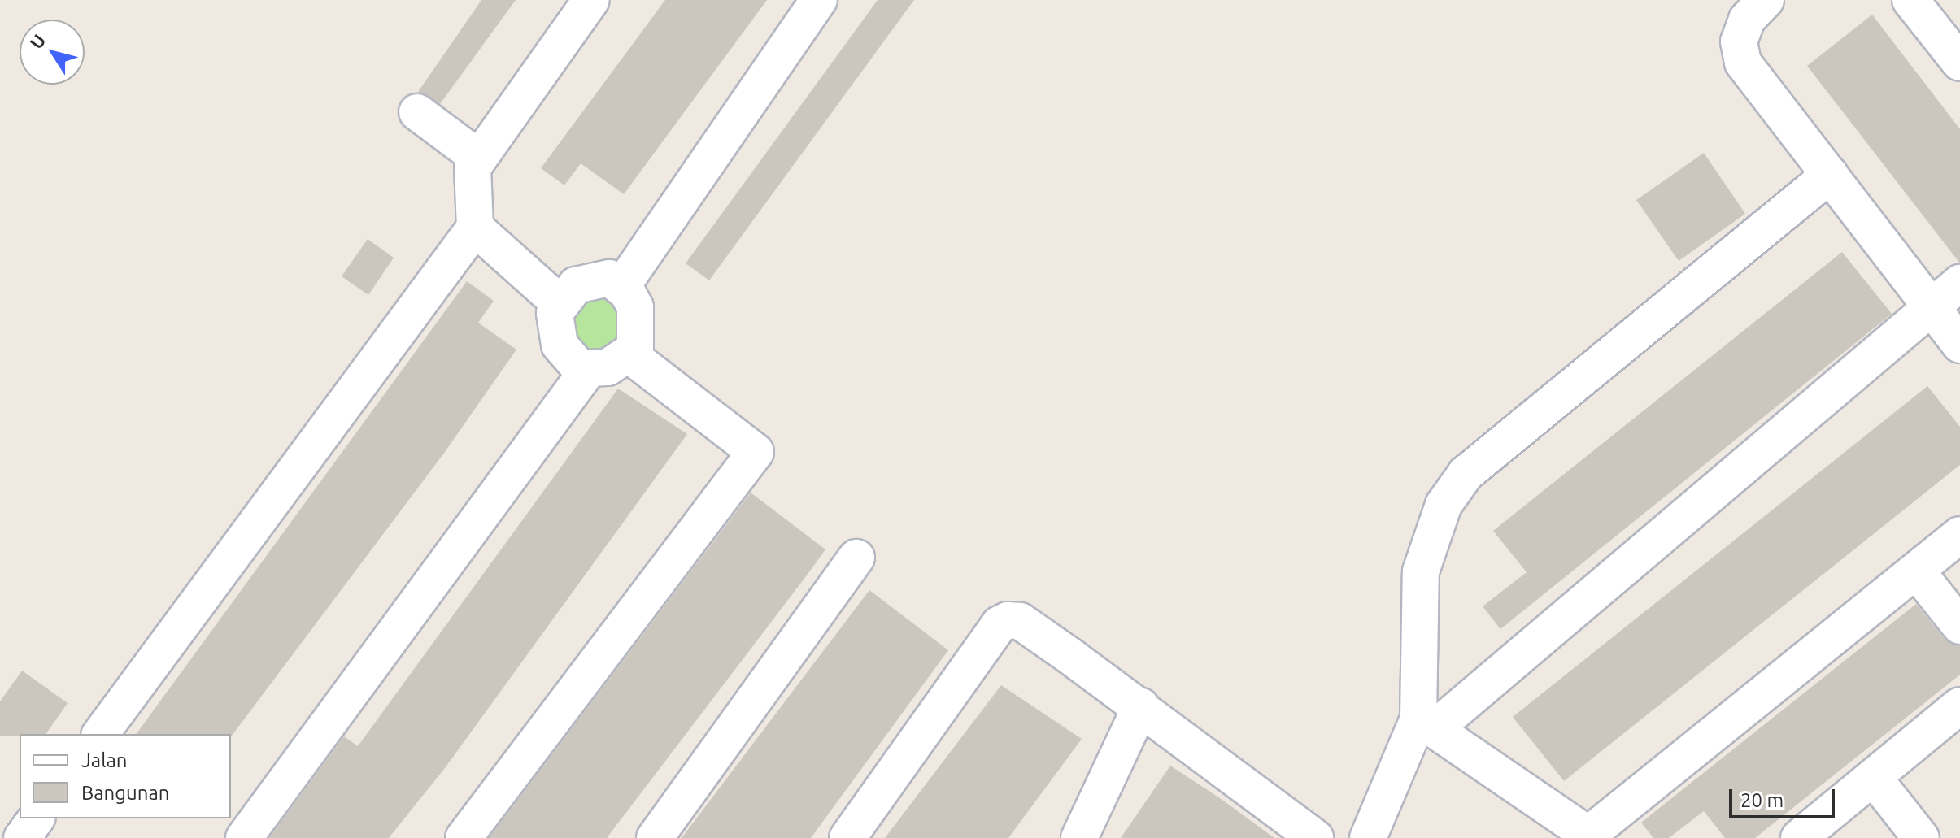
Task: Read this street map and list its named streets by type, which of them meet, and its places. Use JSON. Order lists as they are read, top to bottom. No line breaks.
{"legend":["Jalan","Bangunan"],"scale_bar":"20 m","north":"top left"}
